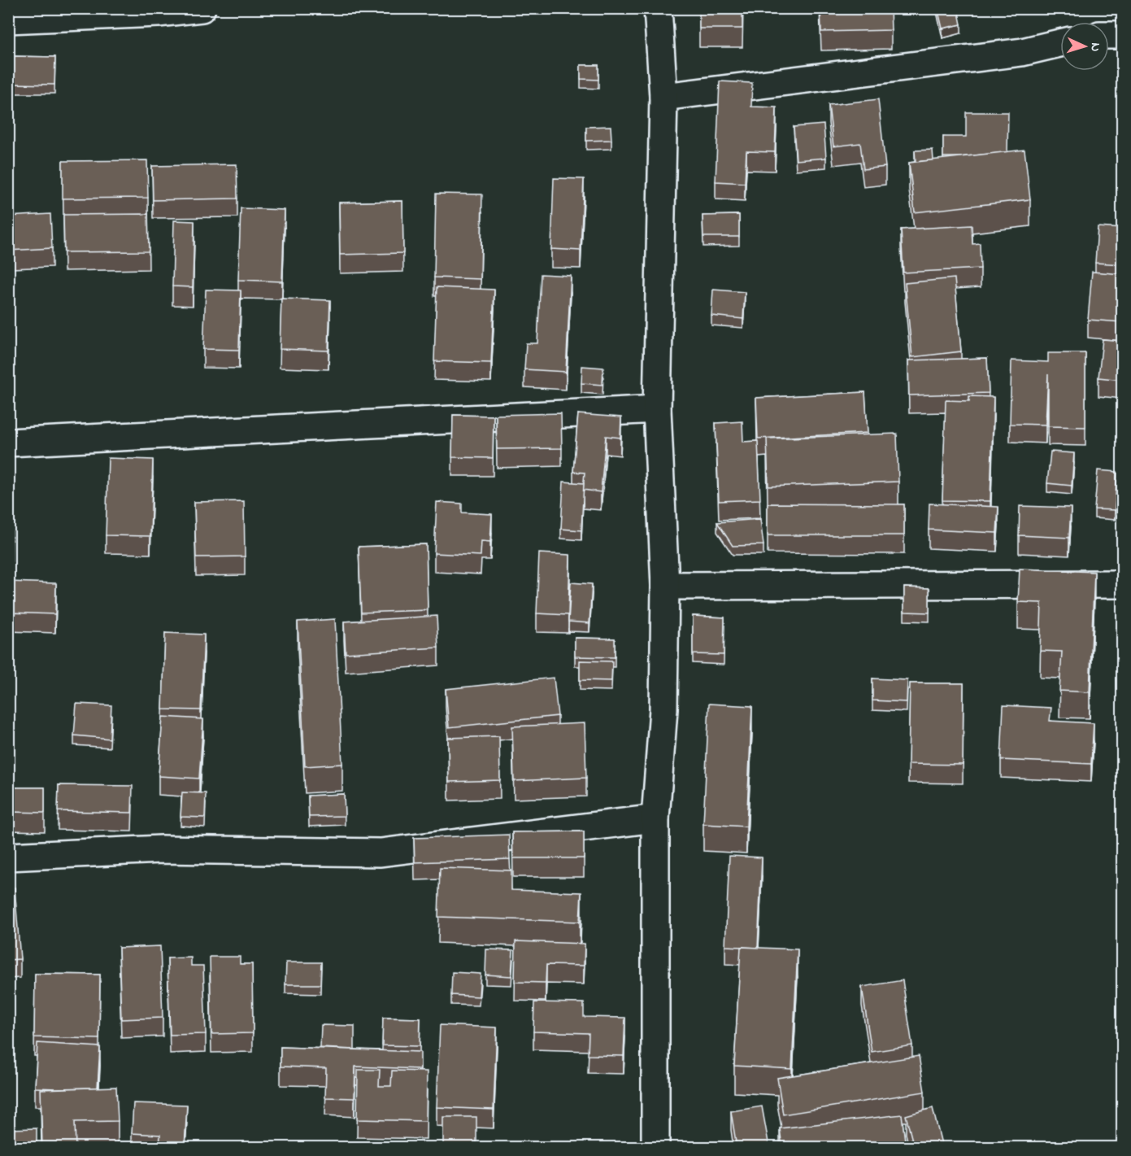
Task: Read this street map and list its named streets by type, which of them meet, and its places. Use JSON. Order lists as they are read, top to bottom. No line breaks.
{"north":"right"}
